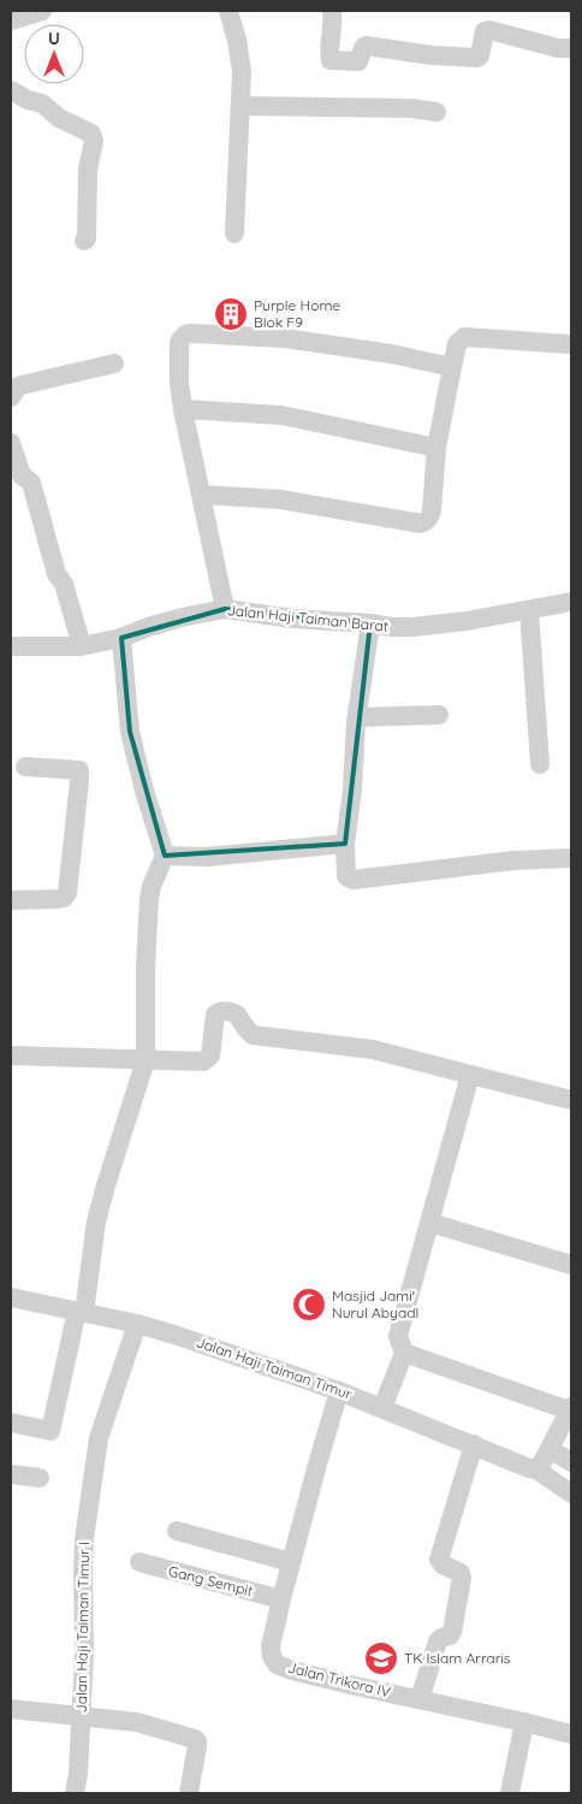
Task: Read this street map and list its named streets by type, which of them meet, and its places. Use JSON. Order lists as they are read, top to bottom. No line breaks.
{"streets":{"street":["Jalan Haji Taiman Barat","Jalan Haji Taiman Timur","Gang Sempit","Jalan Haji Taiman Timur I","Jalan Trikora IV"]},"crossings":[["Jalan Haji Taiman Timur","Jalan Haji Taiman Timur I"],["Jalan Haji Taiman Timur","Jalan Trikora IV"],["Gang Sempit","Jalan Trikora IV"]],"places":{"building":["Purple Home Blok F9"],"mosque":["Masjid Jami' Nurul Abyadl"],"school or university":["TK Islam Arraris"]},"north":"top"}
